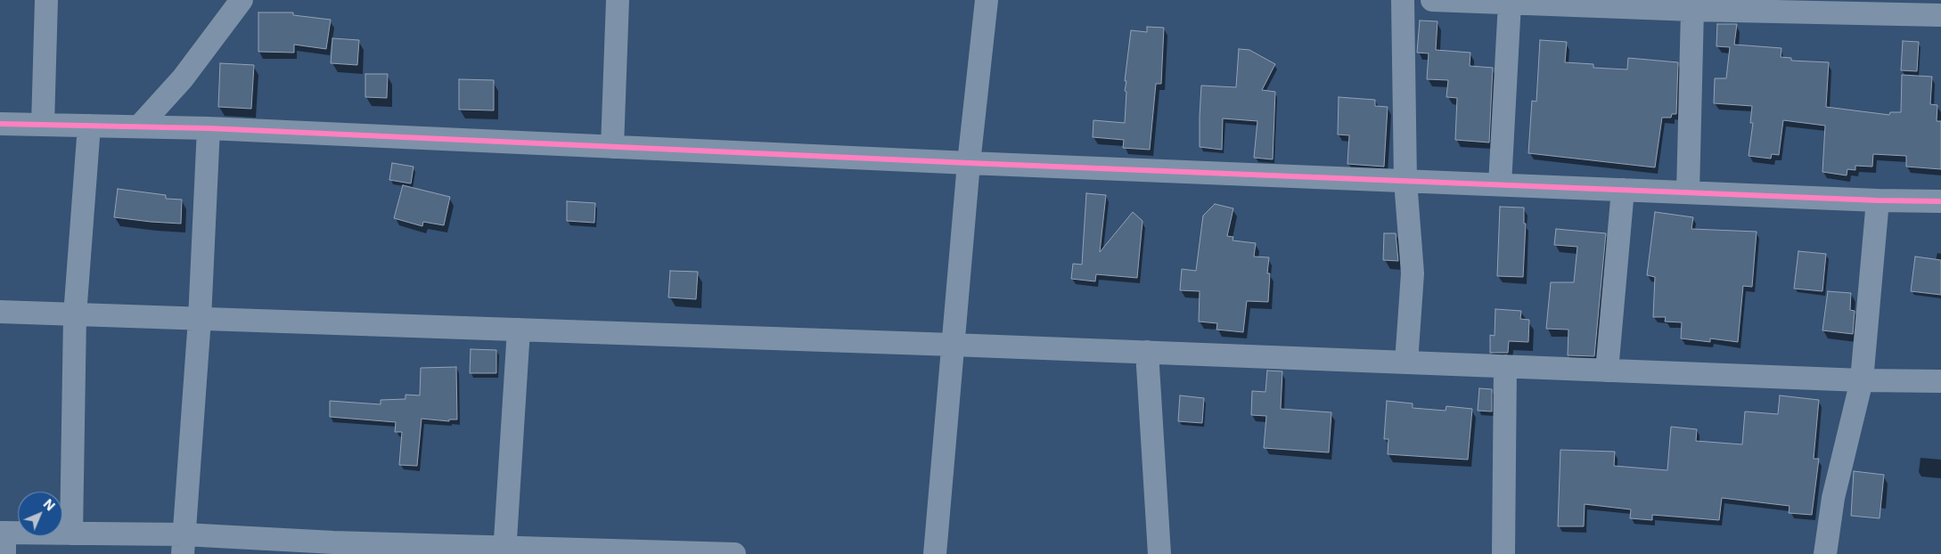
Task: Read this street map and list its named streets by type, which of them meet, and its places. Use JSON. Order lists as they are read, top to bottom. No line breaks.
{"north":"top right"}
